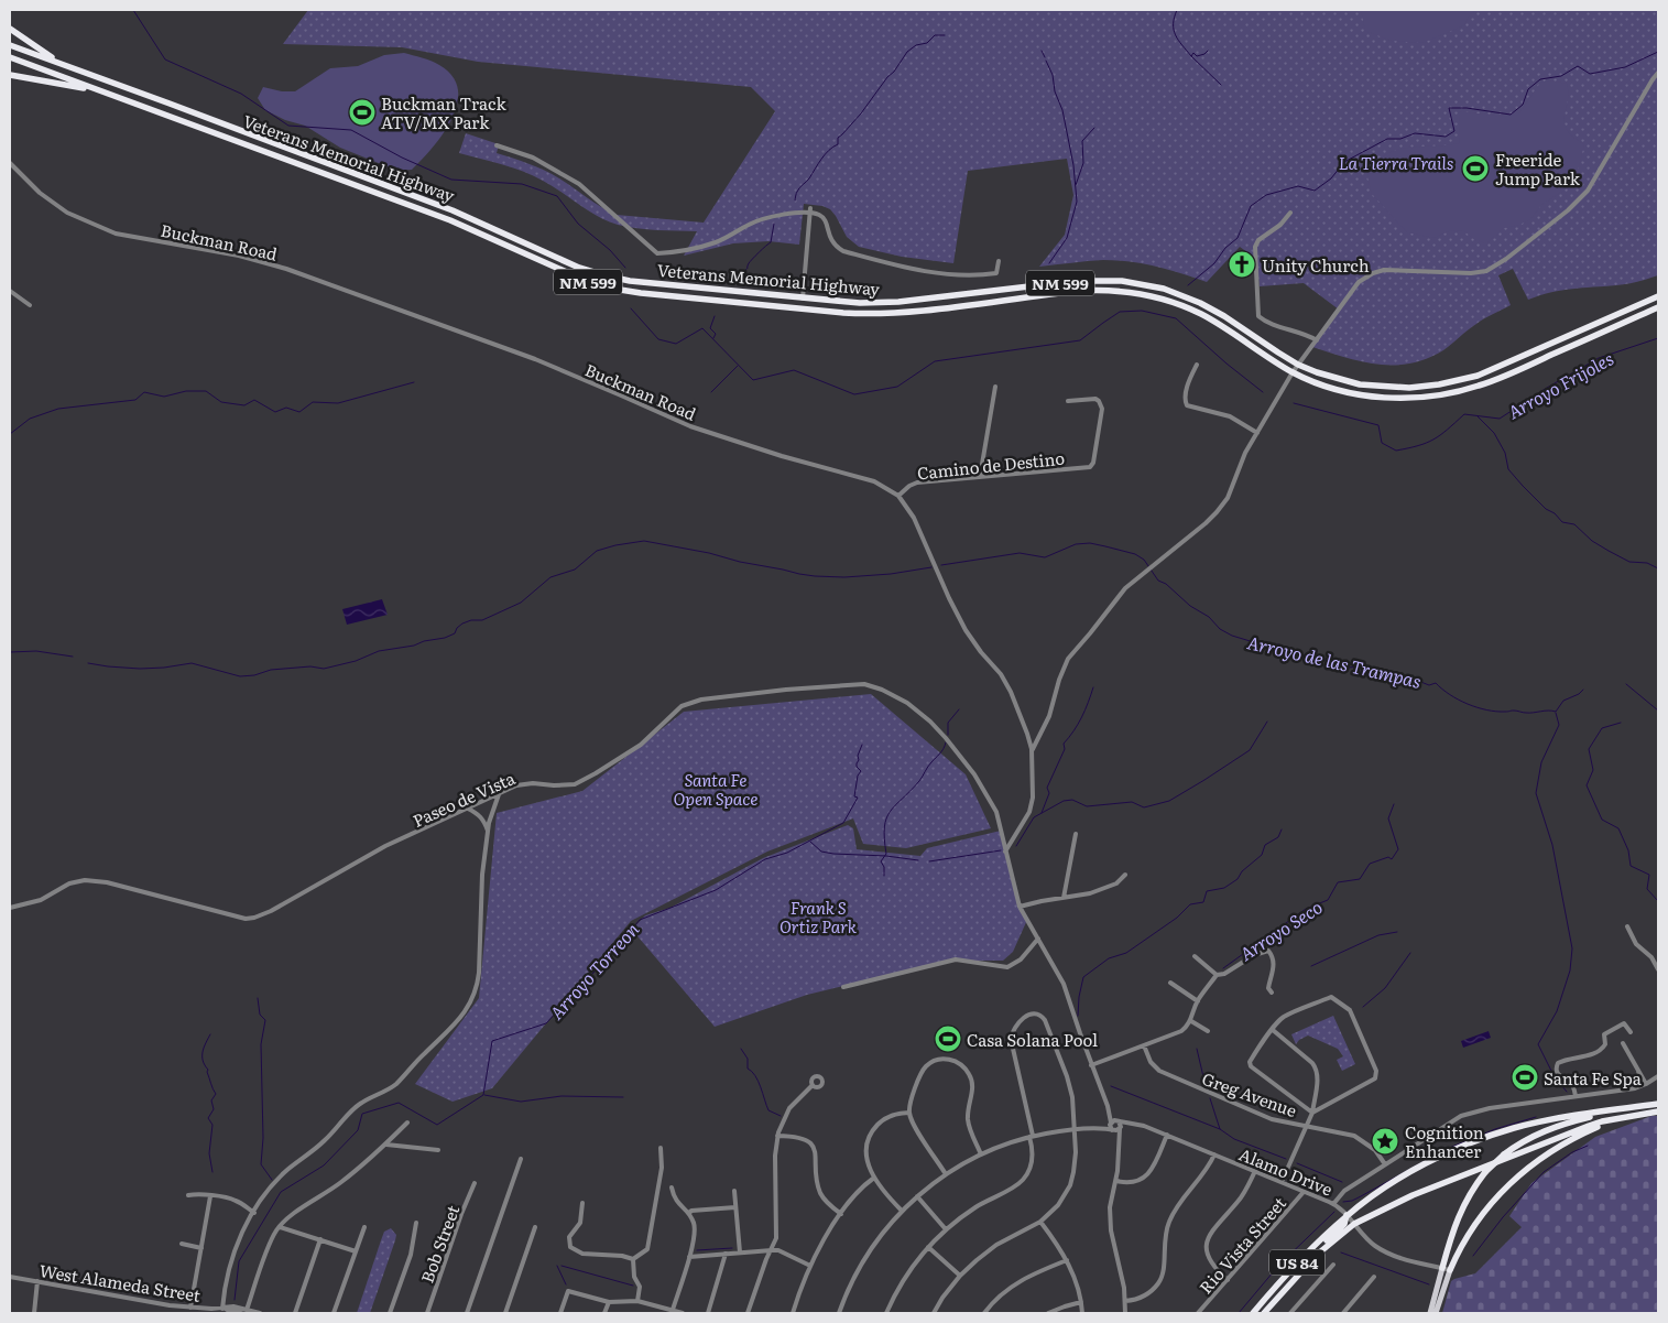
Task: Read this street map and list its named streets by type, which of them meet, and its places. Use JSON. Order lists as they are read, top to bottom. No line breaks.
{"streets":{"highway":["Veterans Memorial Highway","NM 599","US 84"],"street":["Buckman Road","Camino de Destino","Paseo de Vista","Greg Avenue","Alamo Drive","Bob Street","Rio Vista Street","West Alameda Street"]},"crossings":[["Buckman Road","Camino de Destino"],["Buckman Road","Paseo de Vista"],["Alamo Drive","Rio Vista Street"],["Alamo Drive","US 84"]],"water":["Arroyo Frijoles","Arroyo de las Trampas","Arroyo Seco","Arroyo Torreon"],"parks":["La Tierra Trails","Santa Fe Open Space","Frank S Ortiz Park"],"places":{"sports":["Buckman Track ATV/MX Park","Freeride Jump Park","Casa Solana Pool","Santa Fe Spa"],"church":["Unity Church"],"place":["Cognition Enhancer"]}}
